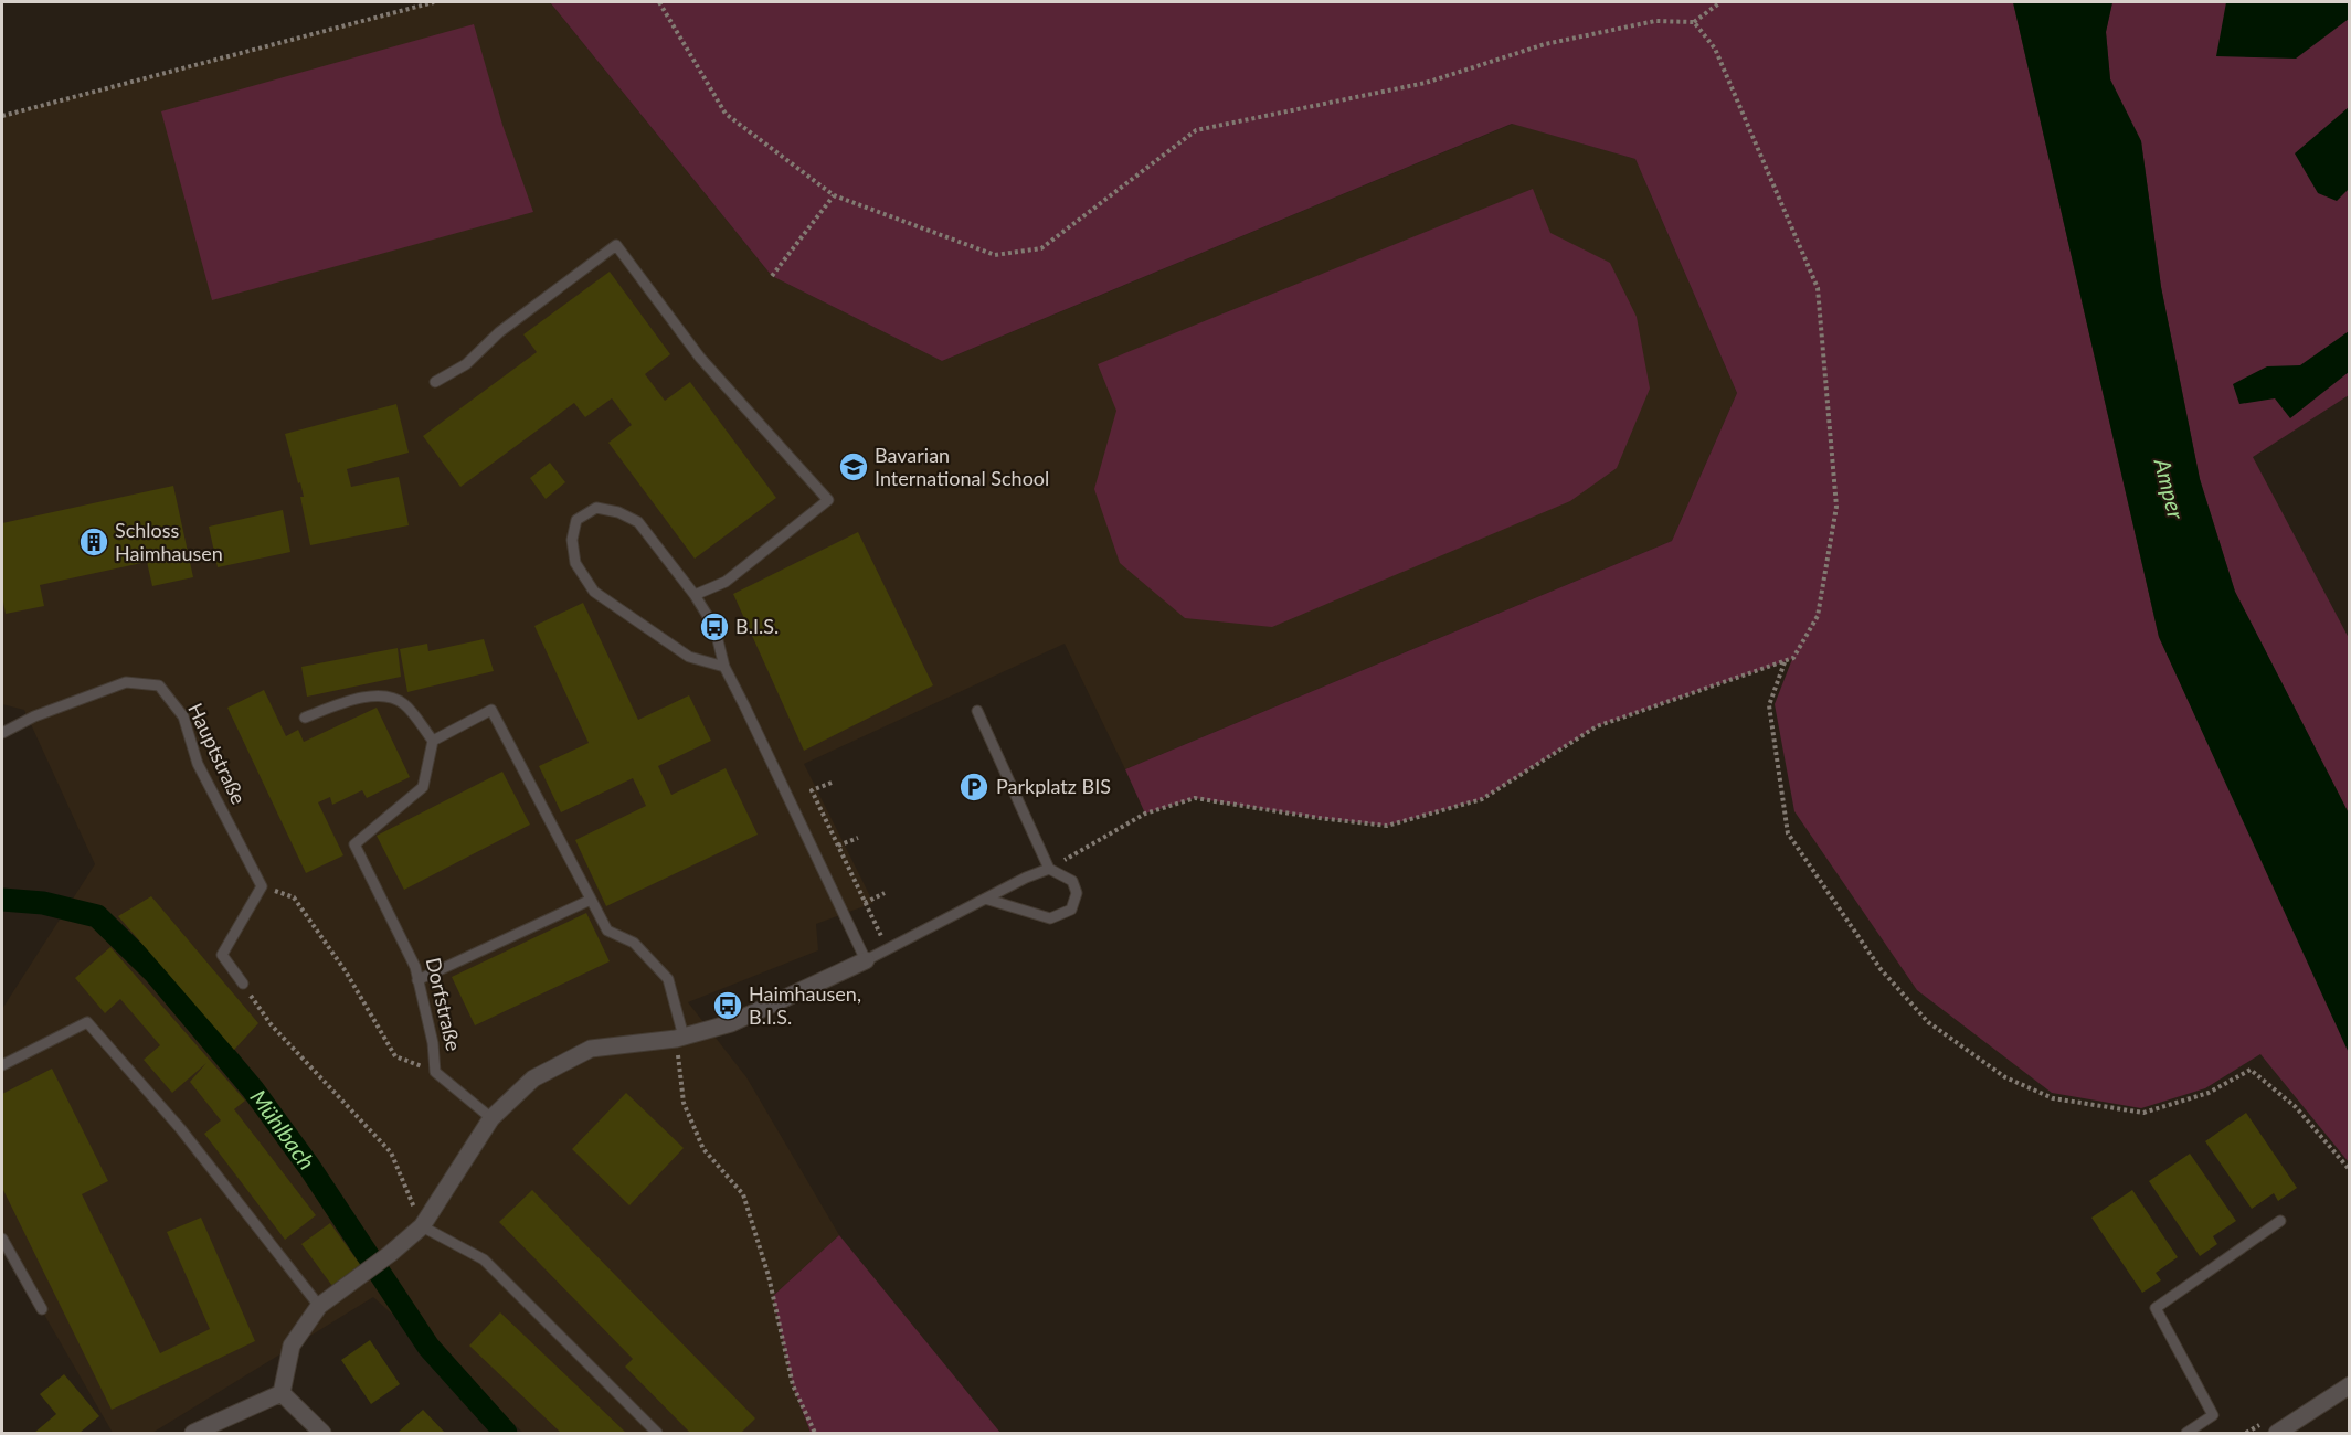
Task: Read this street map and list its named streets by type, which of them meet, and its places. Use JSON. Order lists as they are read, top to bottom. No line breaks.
{"streets":{"lane":["Hauptstraße","Dorfstraße"]},"water":["Amper","Mühlbach"],"places":{"school or university":["Bavarian International School"],"building":["Schloss Haimhausen"],"bus stop":["B.I.S.","Haimhausen, B.I.S."],"parking":["Parkplatz BIS"]}}
